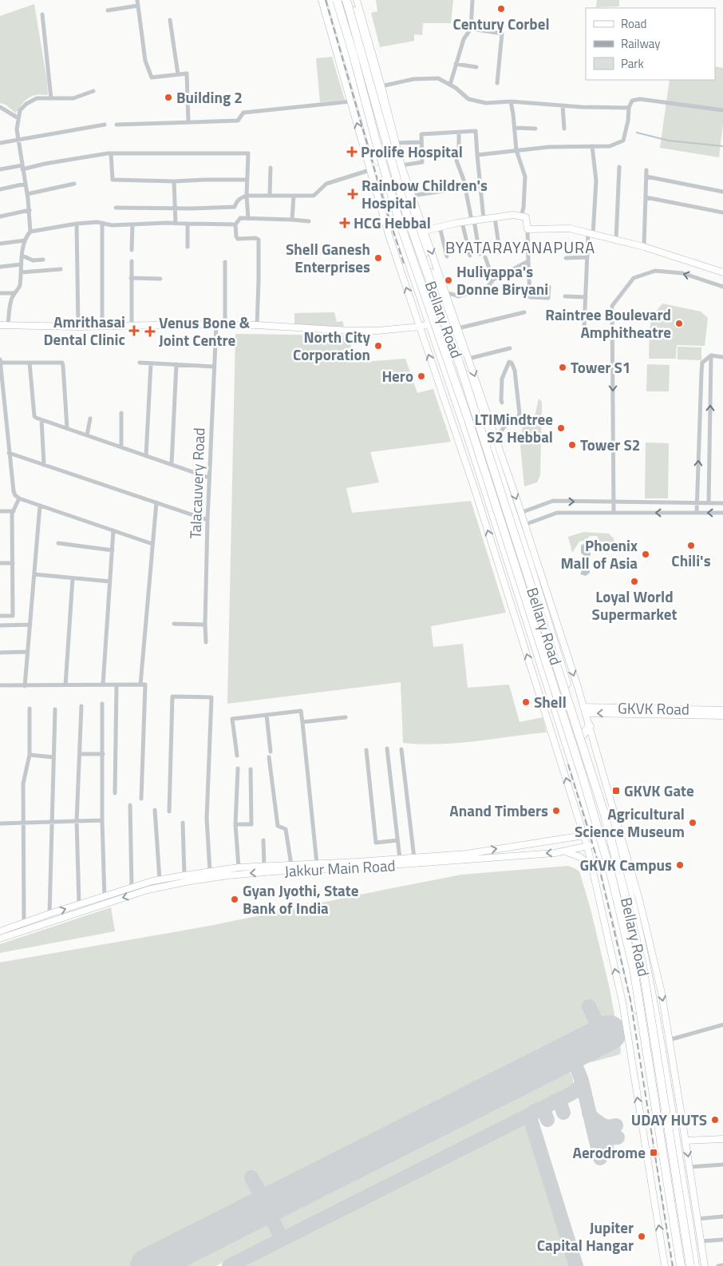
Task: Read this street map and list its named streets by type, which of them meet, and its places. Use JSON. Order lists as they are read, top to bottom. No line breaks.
{"streets":{"highway":["Bellary Road"],"street":["Talacauvery Road","GKVK Road","Jakkur Main Road"]},"crossings":[["Bellary Road","Jakkur Main Road"]],"districts":["BYATARAYANAPURA"],"places":{"other":["Century Corbel","Building 2","Shell Ganesh Enterprises","Huliyappa's Donne Biryani","Raintree Boulevard Amphitheatre","North City Corporation","Tower S1","Hero","LTIMindtree S2 Hebbal","Tower S2","Chili's","Phoenix Mall of Asia","Loyal World Supermarket","Shell","Anand Timbers","Agricultural Science Museum","GKVK Campus","Gyan Jyothi, State Bank of India","UDAY HUTS","Jupiter Capital Hangar"],"health":["Prolife Hospital","Rainbow Children's Hospital","HCG Hebbal","Amrithasai Dental Clinic","Venus Bone & Joint Centre"],"transit":["GKVK Gate","Aerodrome"]},"legend":["Road","Railway","Park"]}
